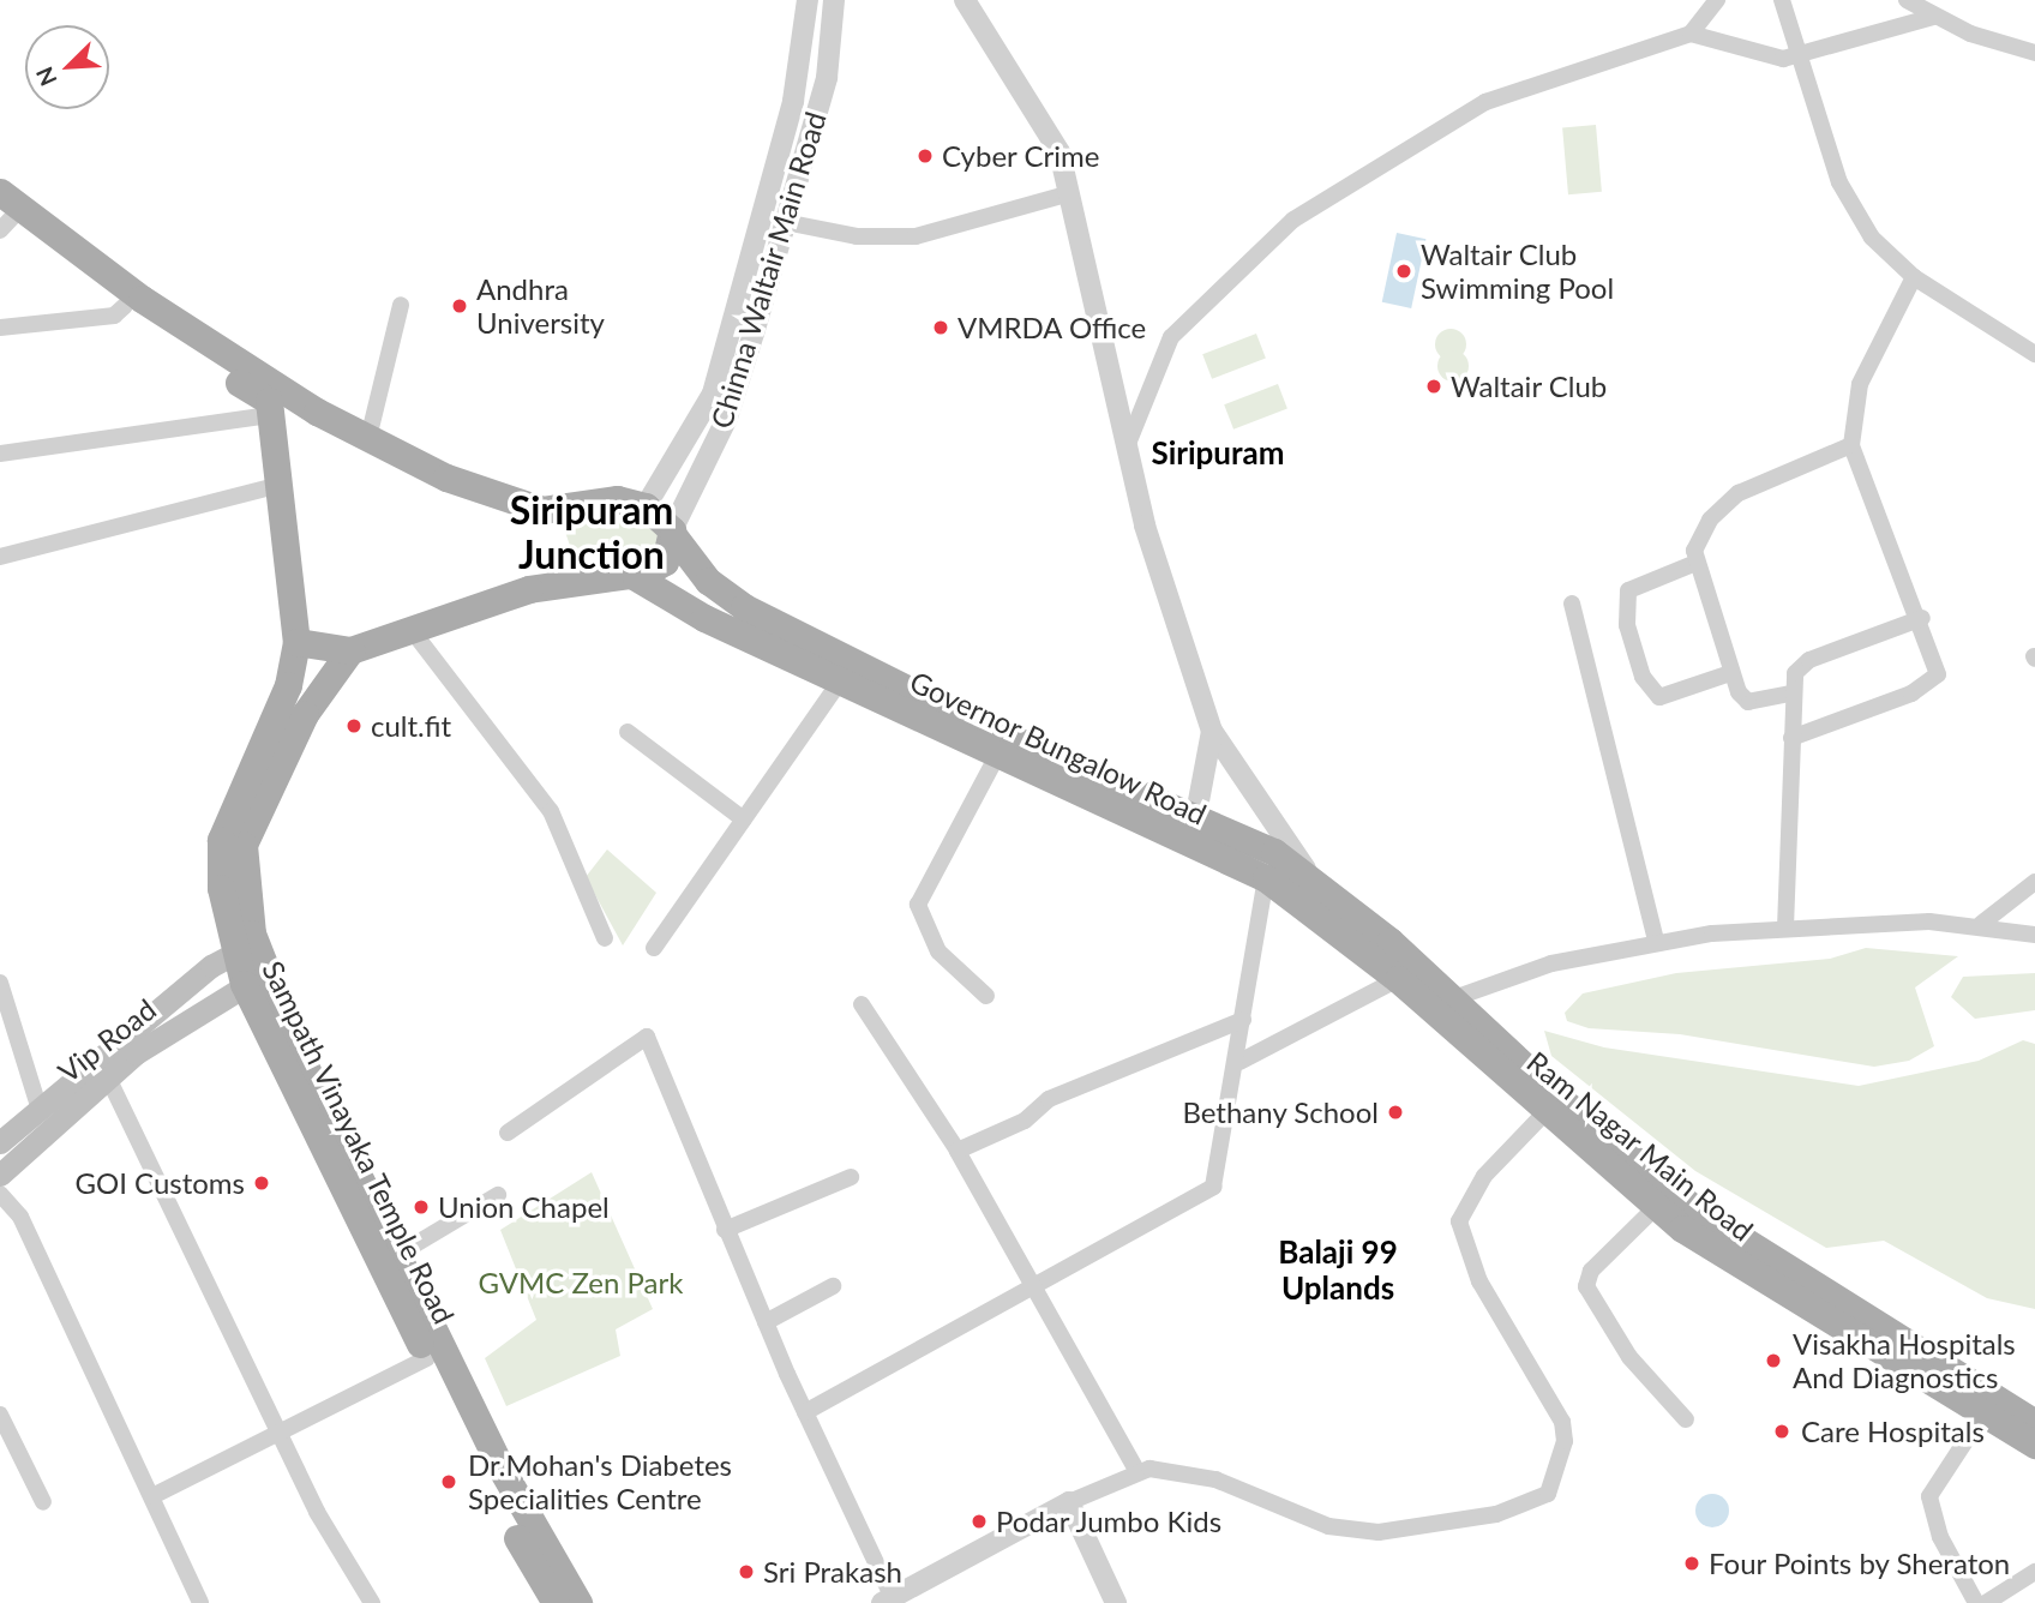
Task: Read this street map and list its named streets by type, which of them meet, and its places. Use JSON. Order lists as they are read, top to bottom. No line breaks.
{"streets":{"main road":["Governor Bungalow Road","Vip Road","Sampath Vinayaka Temple Road","Ram Nagar Main Road"],"street":["Chinna Waltair Main Road"]},"crossings":[["Governor Bungalow Road","Ram Nagar Main Road"],["Vip Road","Sampath Vinayaka Temple Road"]],"districts":["Siripuram","Siripuram Junction","Balaji 99 Uplands"],"parks":["GVMC Zen Park"],"places":["Cyber Crime","Waltair Club Swimming Pool","Andhra University","VMRDA Office","Waltair Club","cult.fit","Bethany School","GOI Customs","Union Chapel","Visakha Hospitals And Diagnostics","Care Hospitals","Dr.Mohan's Diabetes Specialities Centre","Podar Jumbo Kids","Four Points by Sheraton","Sri Prakash"],"north":"bottom left"}
